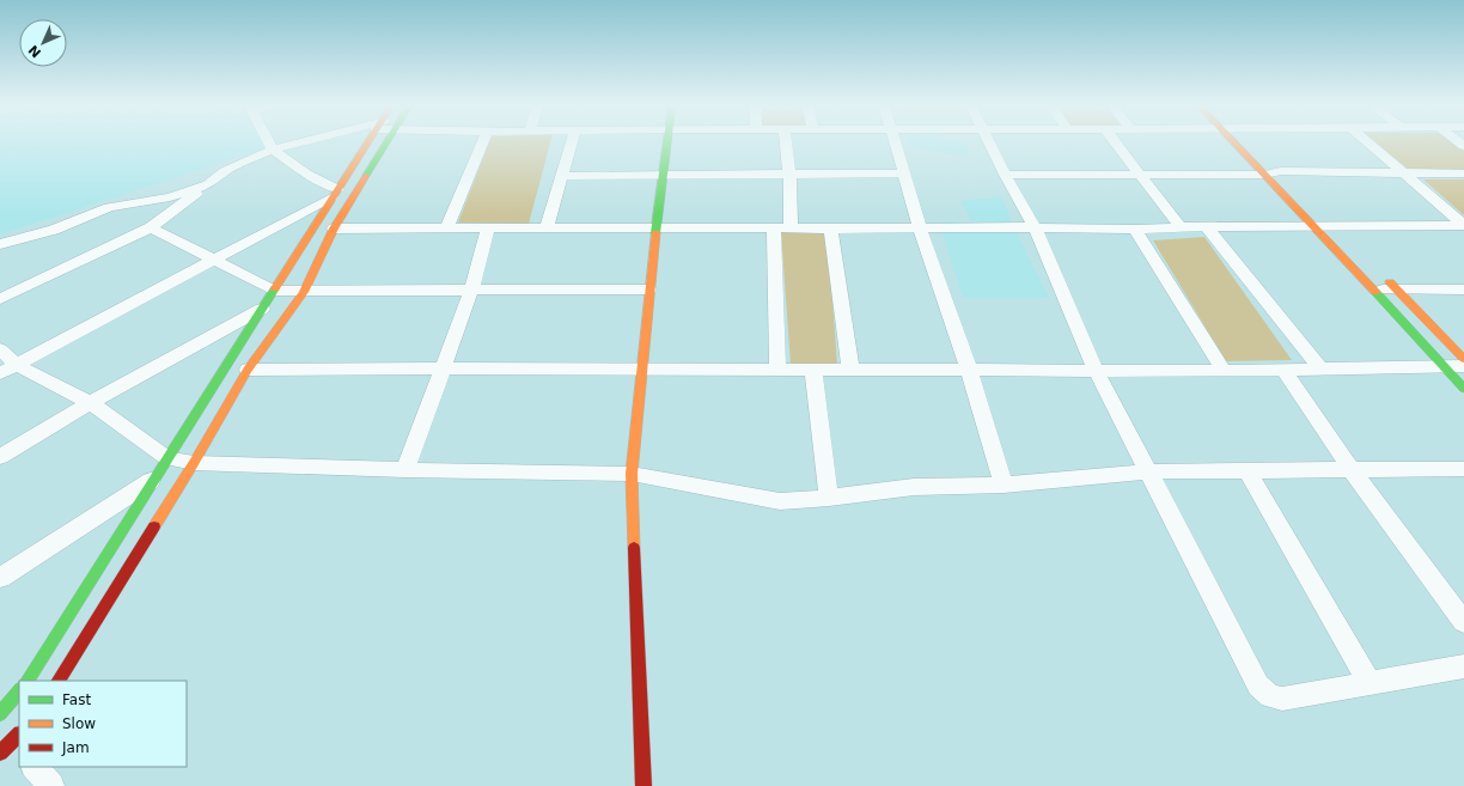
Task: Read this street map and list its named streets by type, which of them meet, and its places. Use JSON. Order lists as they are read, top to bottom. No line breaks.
{"legend":["Fast","Slow","Jam"],"north":"bottom left"}
